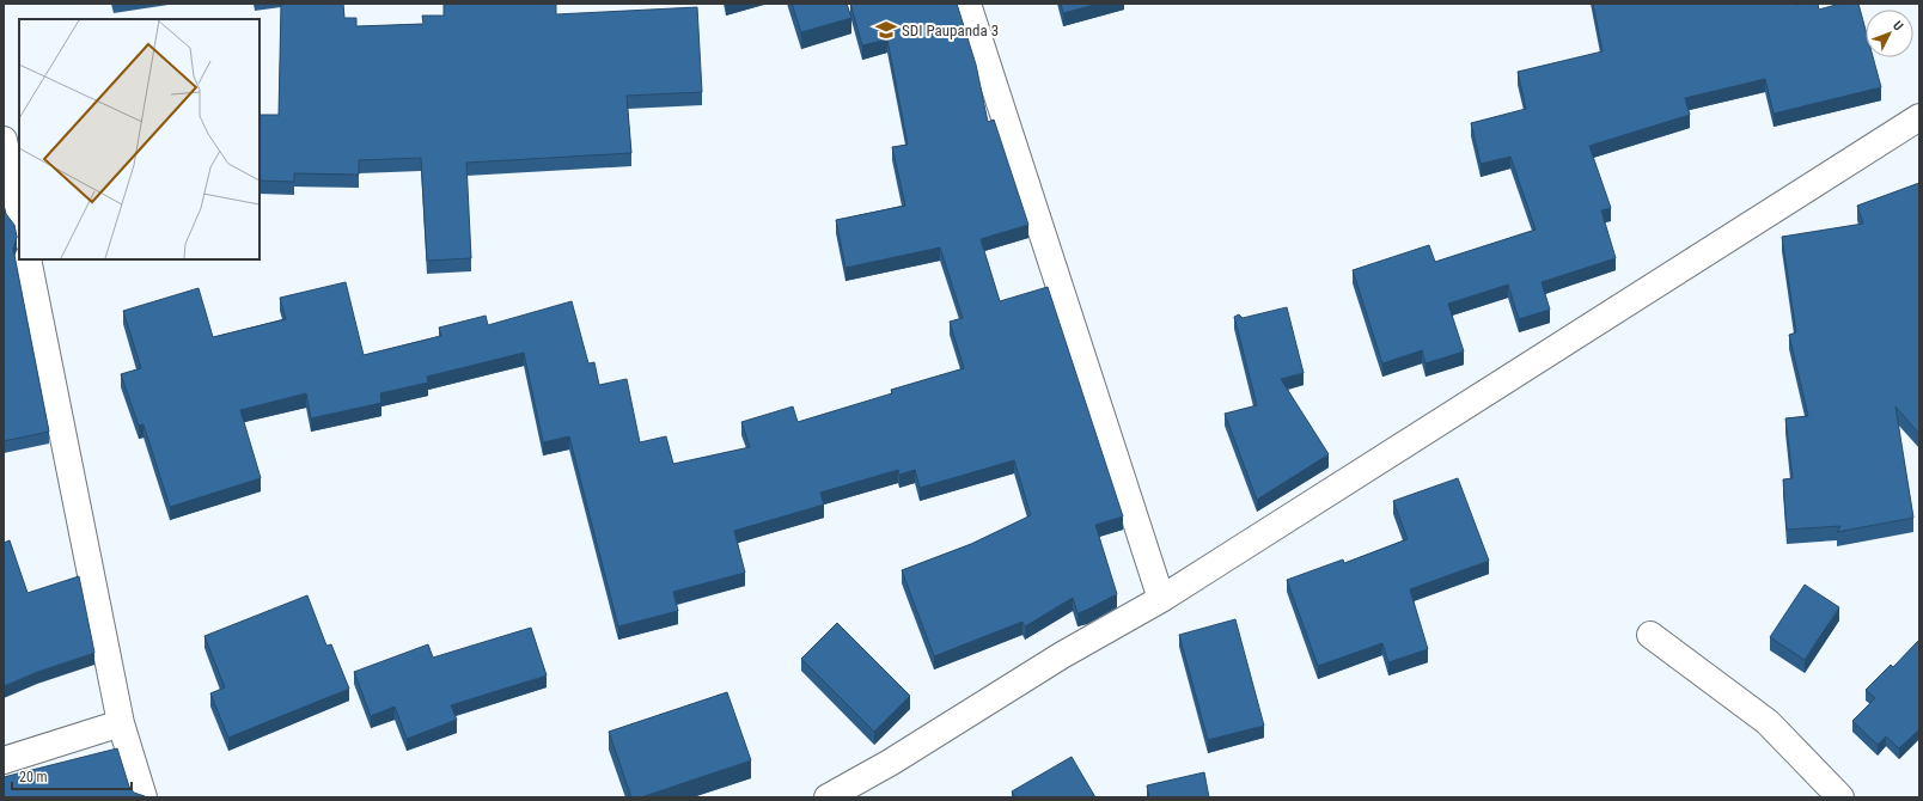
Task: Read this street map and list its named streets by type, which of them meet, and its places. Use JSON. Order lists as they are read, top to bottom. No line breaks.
{"places":{"school or university":["SDI Paupanda 3"]},"scale_bar":"20 m","north":"top right"}
